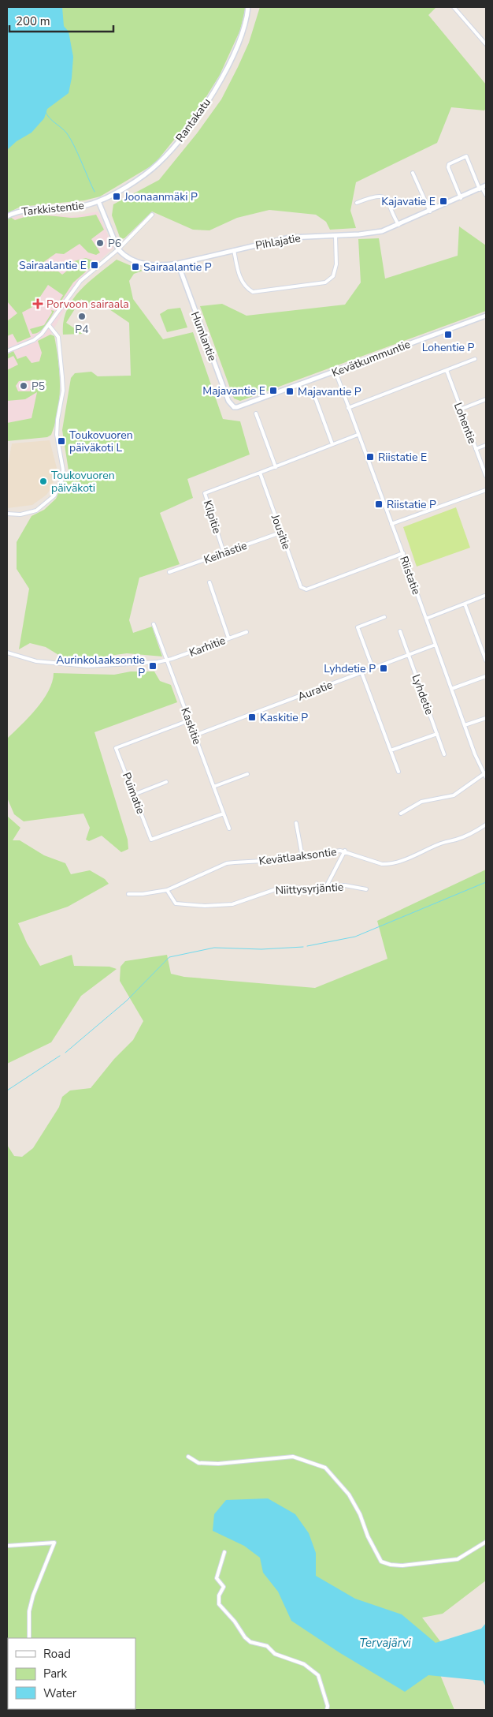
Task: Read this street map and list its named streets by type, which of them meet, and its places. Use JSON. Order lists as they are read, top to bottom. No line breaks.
{"streets":{"street":["Rantakatu","Tarkkistentie","Pihlajatie","Humlantie","Kevätkummuntie","Lohentie","Kilpitie","Jousitie","Keihästie","Riistatie","Karhitie","Auratie","Lyhdetie","Kaskitie","Puimatie","Kevätlaaksontie","Niittysyrjäntie"]},"crossings":[["Rantakatu","Tarkkistentie"],["Pihlajatie","Humlantie"],["Humlantie","Kevätkummuntie"],["Kevätkummuntie","Riistatie"],["Kilpitie","Jousitie"],["Kilpitie","Keihästie"],["Jousitie","Keihästie"],["Jousitie","Riistatie"],["Riistatie","Auratie"],["Karhitie","Kaskitie"],["Auratie","Lyhdetie"],["Auratie","Kaskitie"],["Kaskitie","Puimatie"],["Kevätlaaksontie","Niittysyrjäntie"]],"water":["Tervajärvi"],"places":{"transit":["Joonaanmäki P","Kajavatie E","Sairaalantie E","Sairaalantie P","Lohentie P","Majavantie E","Majavantie P","Toukovuoren päiväkoti L","Riistatie E","Riistatie P","Aurinkolaaksontie P","Lyhdetie P","Kaskitie P"],"other":["P6","P4","P5","Toukovuoren päiväkoti"],"health":["Porvoon sairaala"]},"legend":["Road","Park","Water"],"scale_bar":"200 m"}
